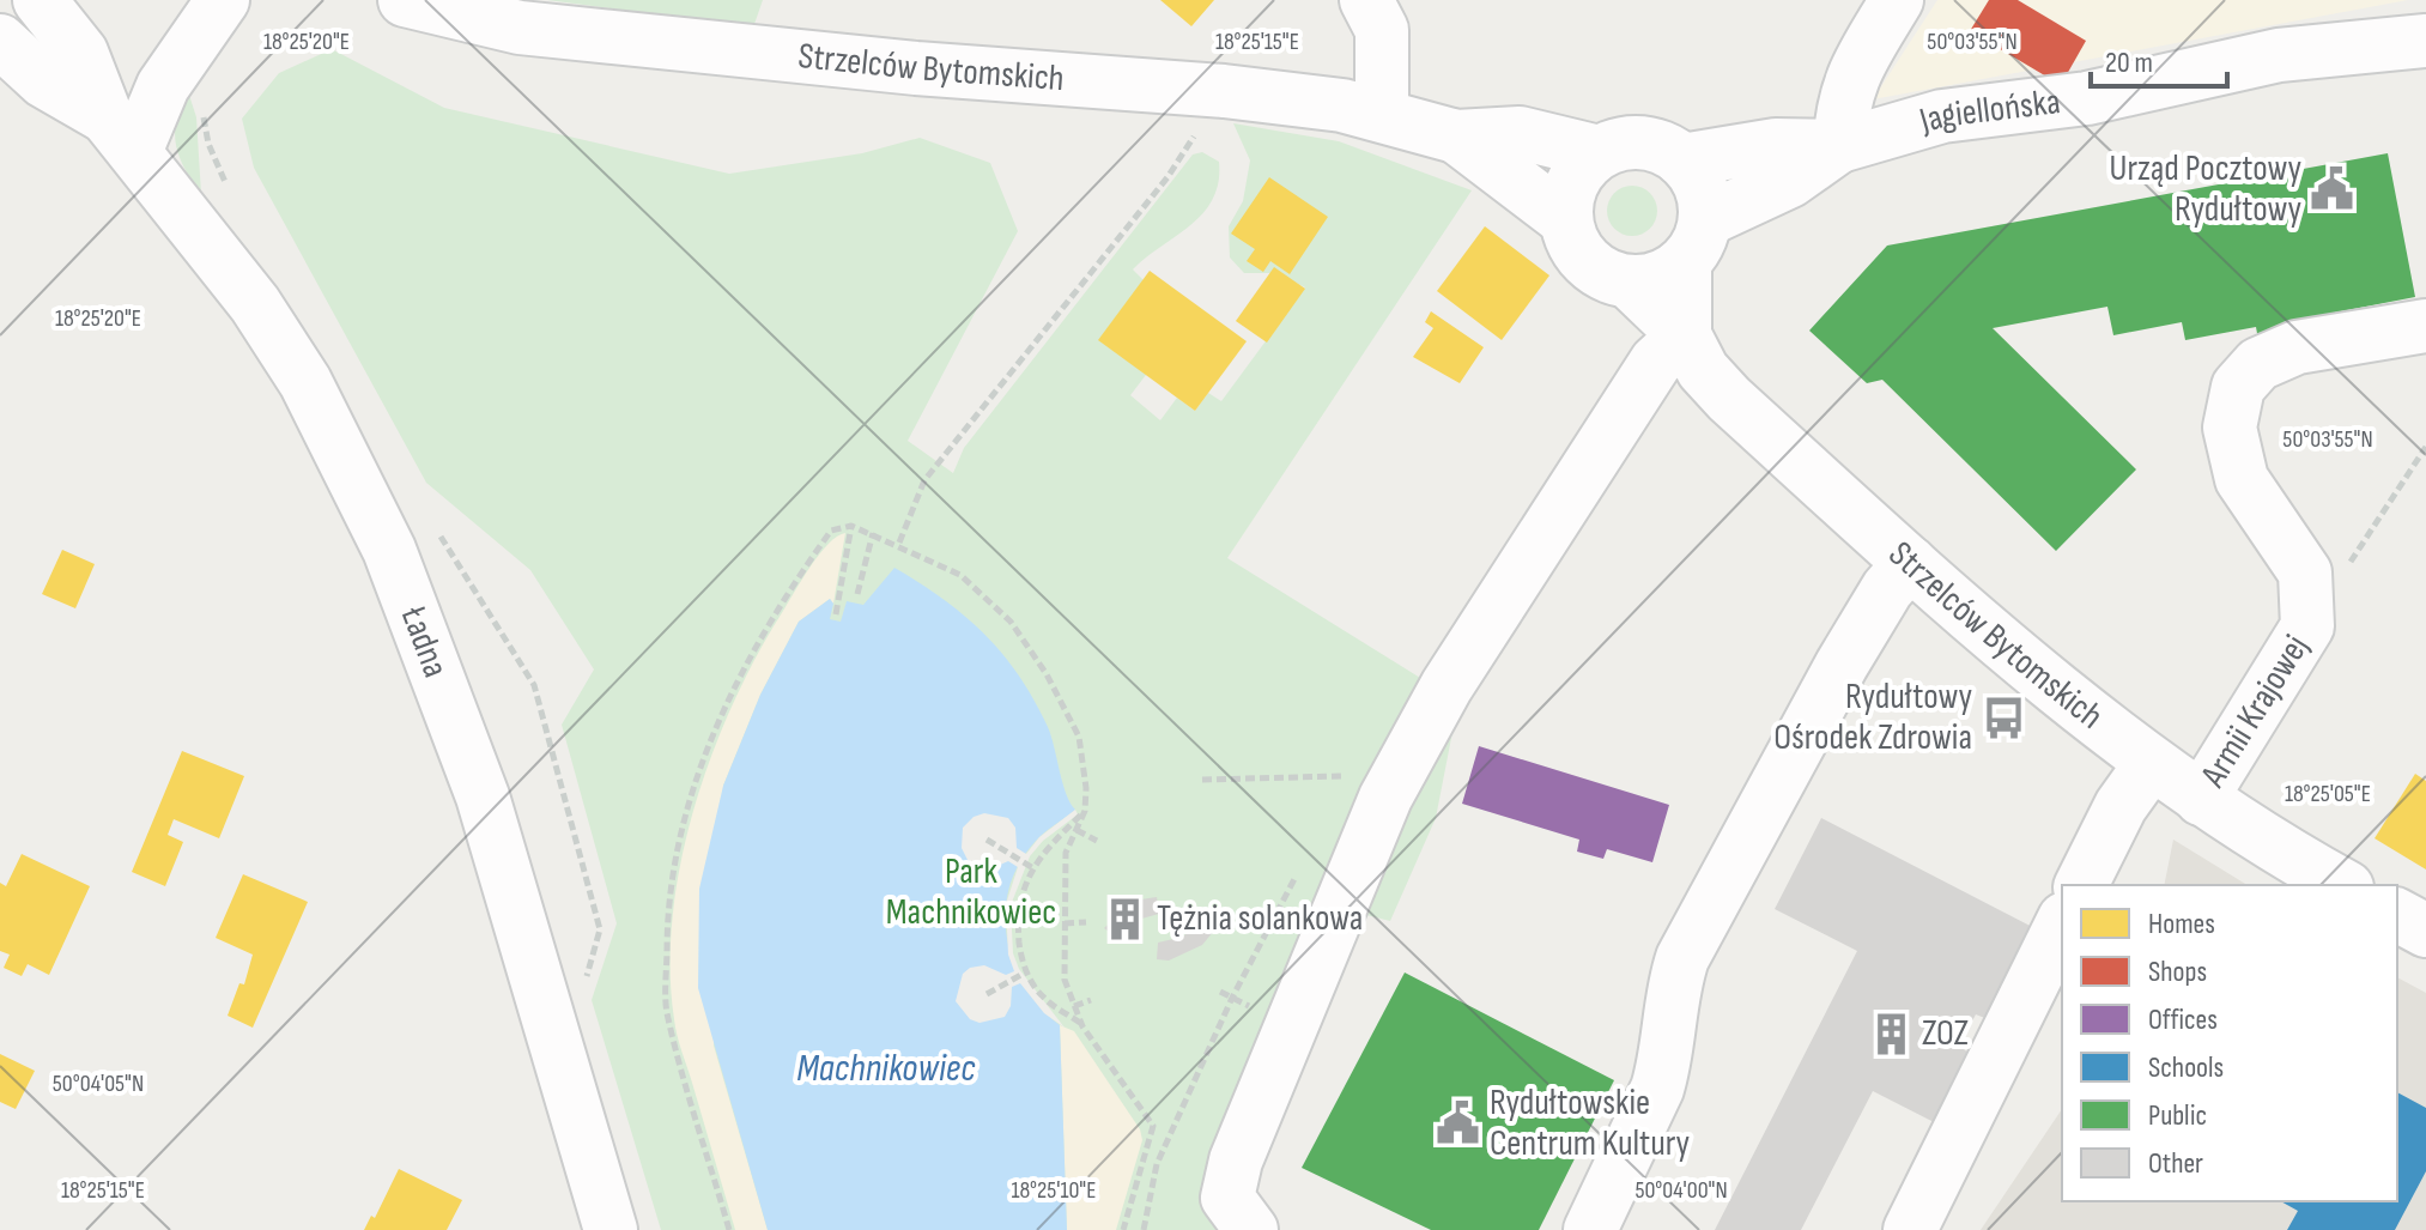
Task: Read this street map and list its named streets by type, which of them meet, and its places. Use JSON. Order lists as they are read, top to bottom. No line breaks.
{"streets":{"street":["Strzelców Bytomskich","Jagiellońska","Ładna","Armii Krajowej"]},"crossings":[["Strzelców Bytomskich","Armii Krajowej"]],"water":["Machnikowiec"],"parks":["Park Machnikowiec"],"places":{"public building":["Urząd Pocztowy Rydułtowy","Rydułtowskie Centrum Kultury"],"bus stop":["Rydułtowy Ośrodek Zdrowia"],"building":["Tężnia solankowa","ZOZ"]},"legend":["Homes","Shops","Offices","Schools","Public","Other"],"scale_bar":"20 m","coordinates":["50°03'55\"N","18°25'20\"E","18°25'15\"E","18°25'05\"E","50°04'05\"N","18°25'10\"E","50°04'00\"N"]}
